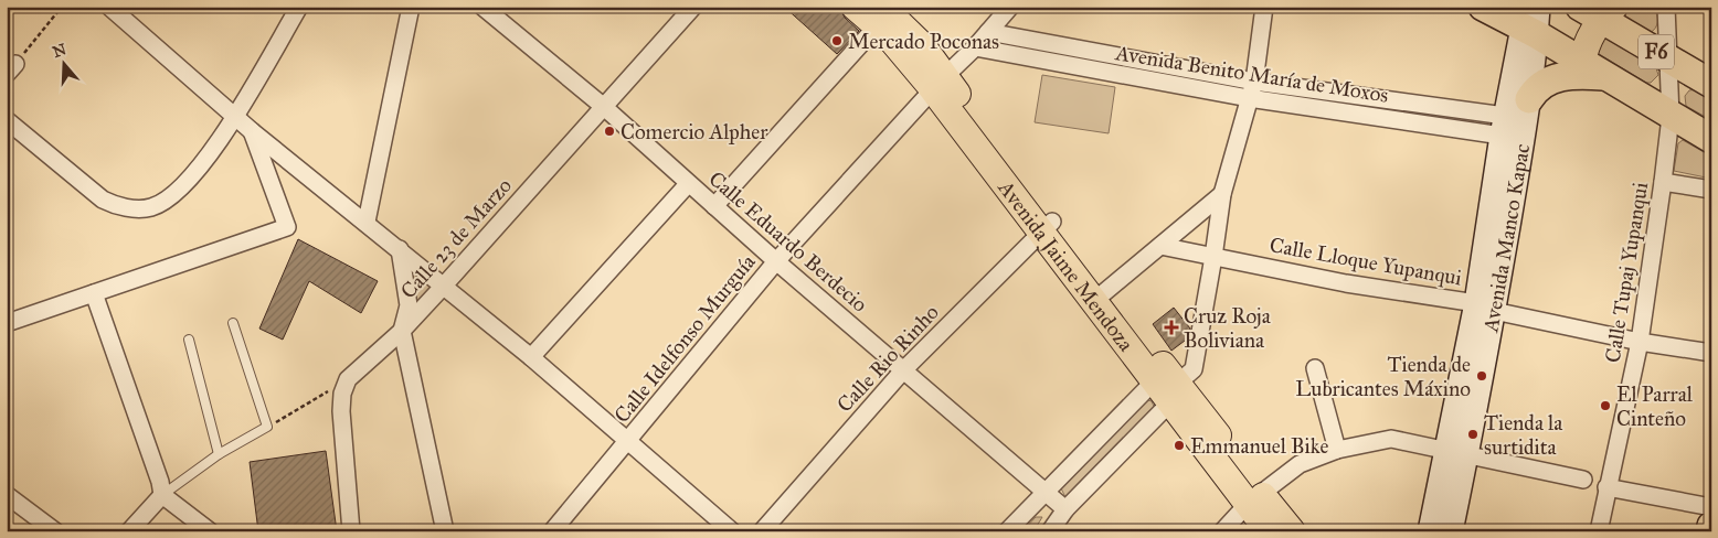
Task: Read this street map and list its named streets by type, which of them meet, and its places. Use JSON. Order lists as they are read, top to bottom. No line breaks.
{"streets":{"highway":["F6"],"main road":["Avenida Manco Kapac","Avenida Jaime Mendoza"],"street":["Avenida Benito María de Moxos","Calle 23 de Marzo","Calle Eduardo Berdecio","Calle Lloque Yupanqui","Calle Tupaj Yupanqui","Calle Idelfonso Murguía","Calle Rio Rinho"]},"crossings":[["F6","Avenida Manco Kapac"],["F6","Calle Tupaj Yupanqui"],["Avenida Benito María de Moxos","Avenida Manco Kapac"],["Avenida Benito María de Moxos","Calle Idelfonso Murguía"],["Avenida Manco Kapac","Calle Lloque Yupanqui"],["Calle 23 de Marzo","Calle Eduardo Berdecio"],["Calle Eduardo Berdecio","Calle Idelfonso Murguía"],["Calle Eduardo Berdecio","Calle Rio Rinho"],["Calle Lloque Yupanqui","Calle Tupaj Yupanqui"],["Avenida Jaime Mendoza","Calle Idelfonso Murguía"],["Avenida Jaime Mendoza","Calle Rio Rinho"]],"places":{"other":["Mercado Poconas","Comercio Alpher","Tienda de Lubricantes Máxino","El Parral Cinteño","Tienda la surtidita","Emmanuel Bike"],"health":["Cruz Roja Boliviana"]},"north":"top"}
